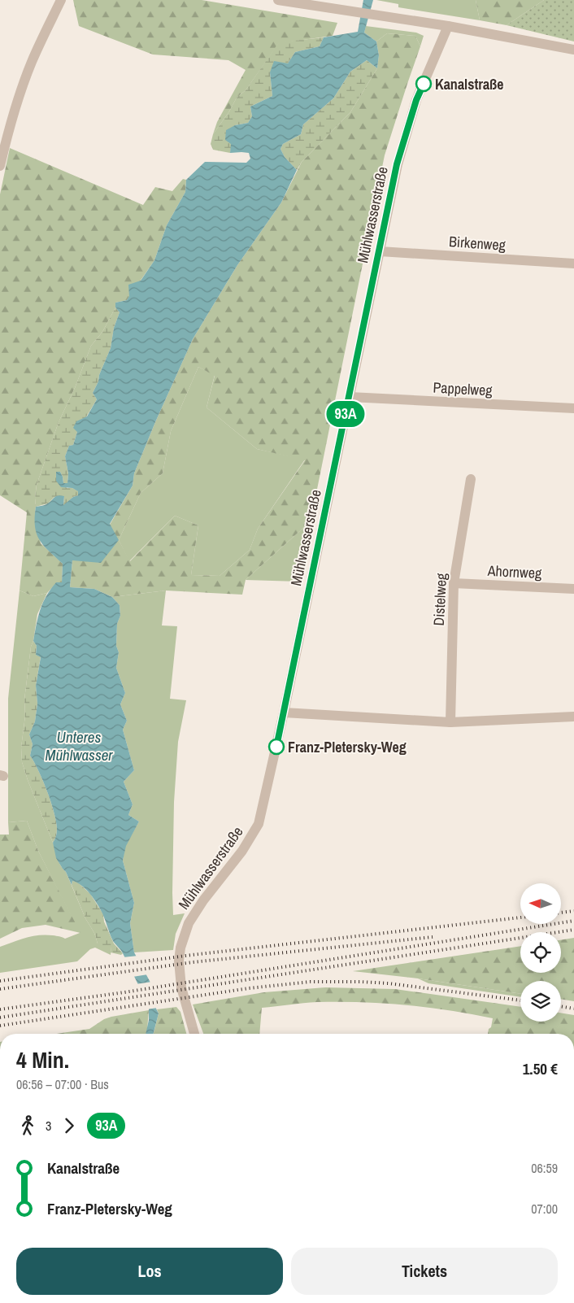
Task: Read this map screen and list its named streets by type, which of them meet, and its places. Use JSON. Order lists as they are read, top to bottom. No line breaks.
{"streets":{"street":["Mühlwasserstraße","Birkenweg","Pappelweg","Ahornweg","Distelweg"]},"crossings":[["Mühlwasserstraße","Birkenweg"],["Mühlwasserstraße","Pappelweg"],["Ahornweg","Distelweg"]],"water":["Unteres Mühlwasser"],"places":["Kanalstraße","Franz-Pletersky-Weg"],"lines":["bus line 93A"],"north":"left","page":{"on_map":"93A","heading":["4 Min.","06:56 – 07:00 · Bus","1.50 €"],"legs":["3","93A"],"list":[{"name":"Kanalstraße","value":"06:59"},{"name":"Franz-Pletersky-Weg","value":"07:00"}],"buttons":["Los","Tickets"]}}
